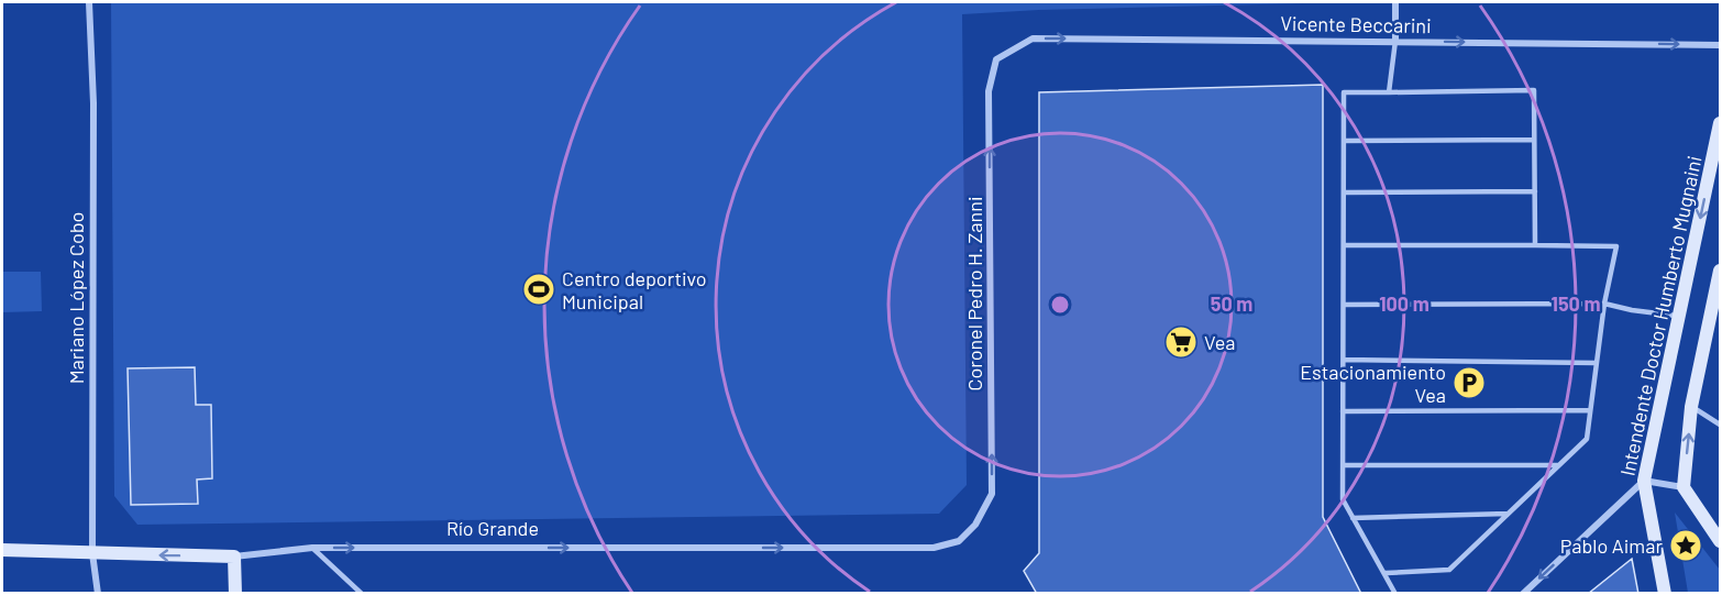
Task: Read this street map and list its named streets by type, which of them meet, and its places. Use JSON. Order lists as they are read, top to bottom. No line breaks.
{"streets":{"main road":["Intendente Doctor Humberto Mugnaini","Río Grande"],"street":["Vicente Beccarini","Coronel Pedro H. Zanni","Mariano López Cobo"]},"crossings":[["Vicente Beccarini","Coronel Pedro H. Zanni"],["Coronel Pedro H. Zanni","Río Grande"],["Mariano López Cobo","Río Grande"]],"one_way":["Vicente Beccarini","Coronel Pedro H. Zanni","Intendente Doctor Humberto Mugnaini"],"places":{"sports":["Centro deportivo Municipal"],"supermarket":["Vea"],"parking":["Estacionamiento Vea"],"place":["Pablo Aimar"]},"rings":["50 m","100 m","150 m"]}
